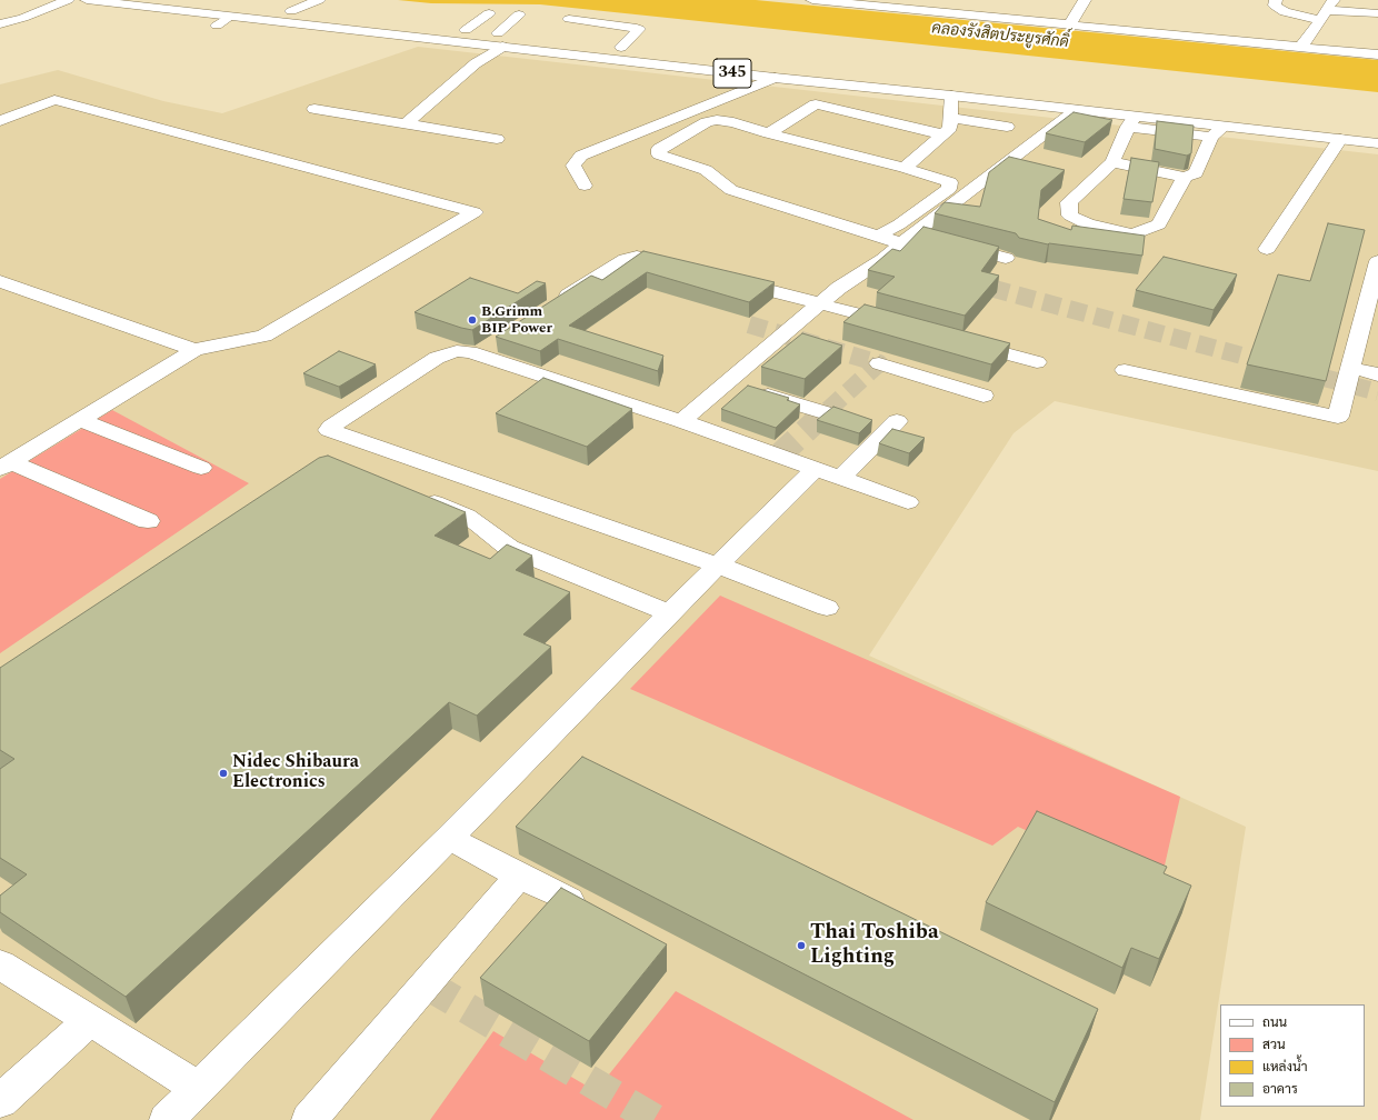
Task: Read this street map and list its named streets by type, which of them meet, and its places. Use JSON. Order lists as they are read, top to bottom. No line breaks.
{"streets":{"main road":["345"]},"water":["คลองรังสิตประยูรศักดิ์"],"places":["B.Grimm BIP Power","Nidec Shibaura Electronics","Thai Toshiba Lighting"],"legend":["ถนน","สวน","แหล่งน้ำ","อาคาร"]}
